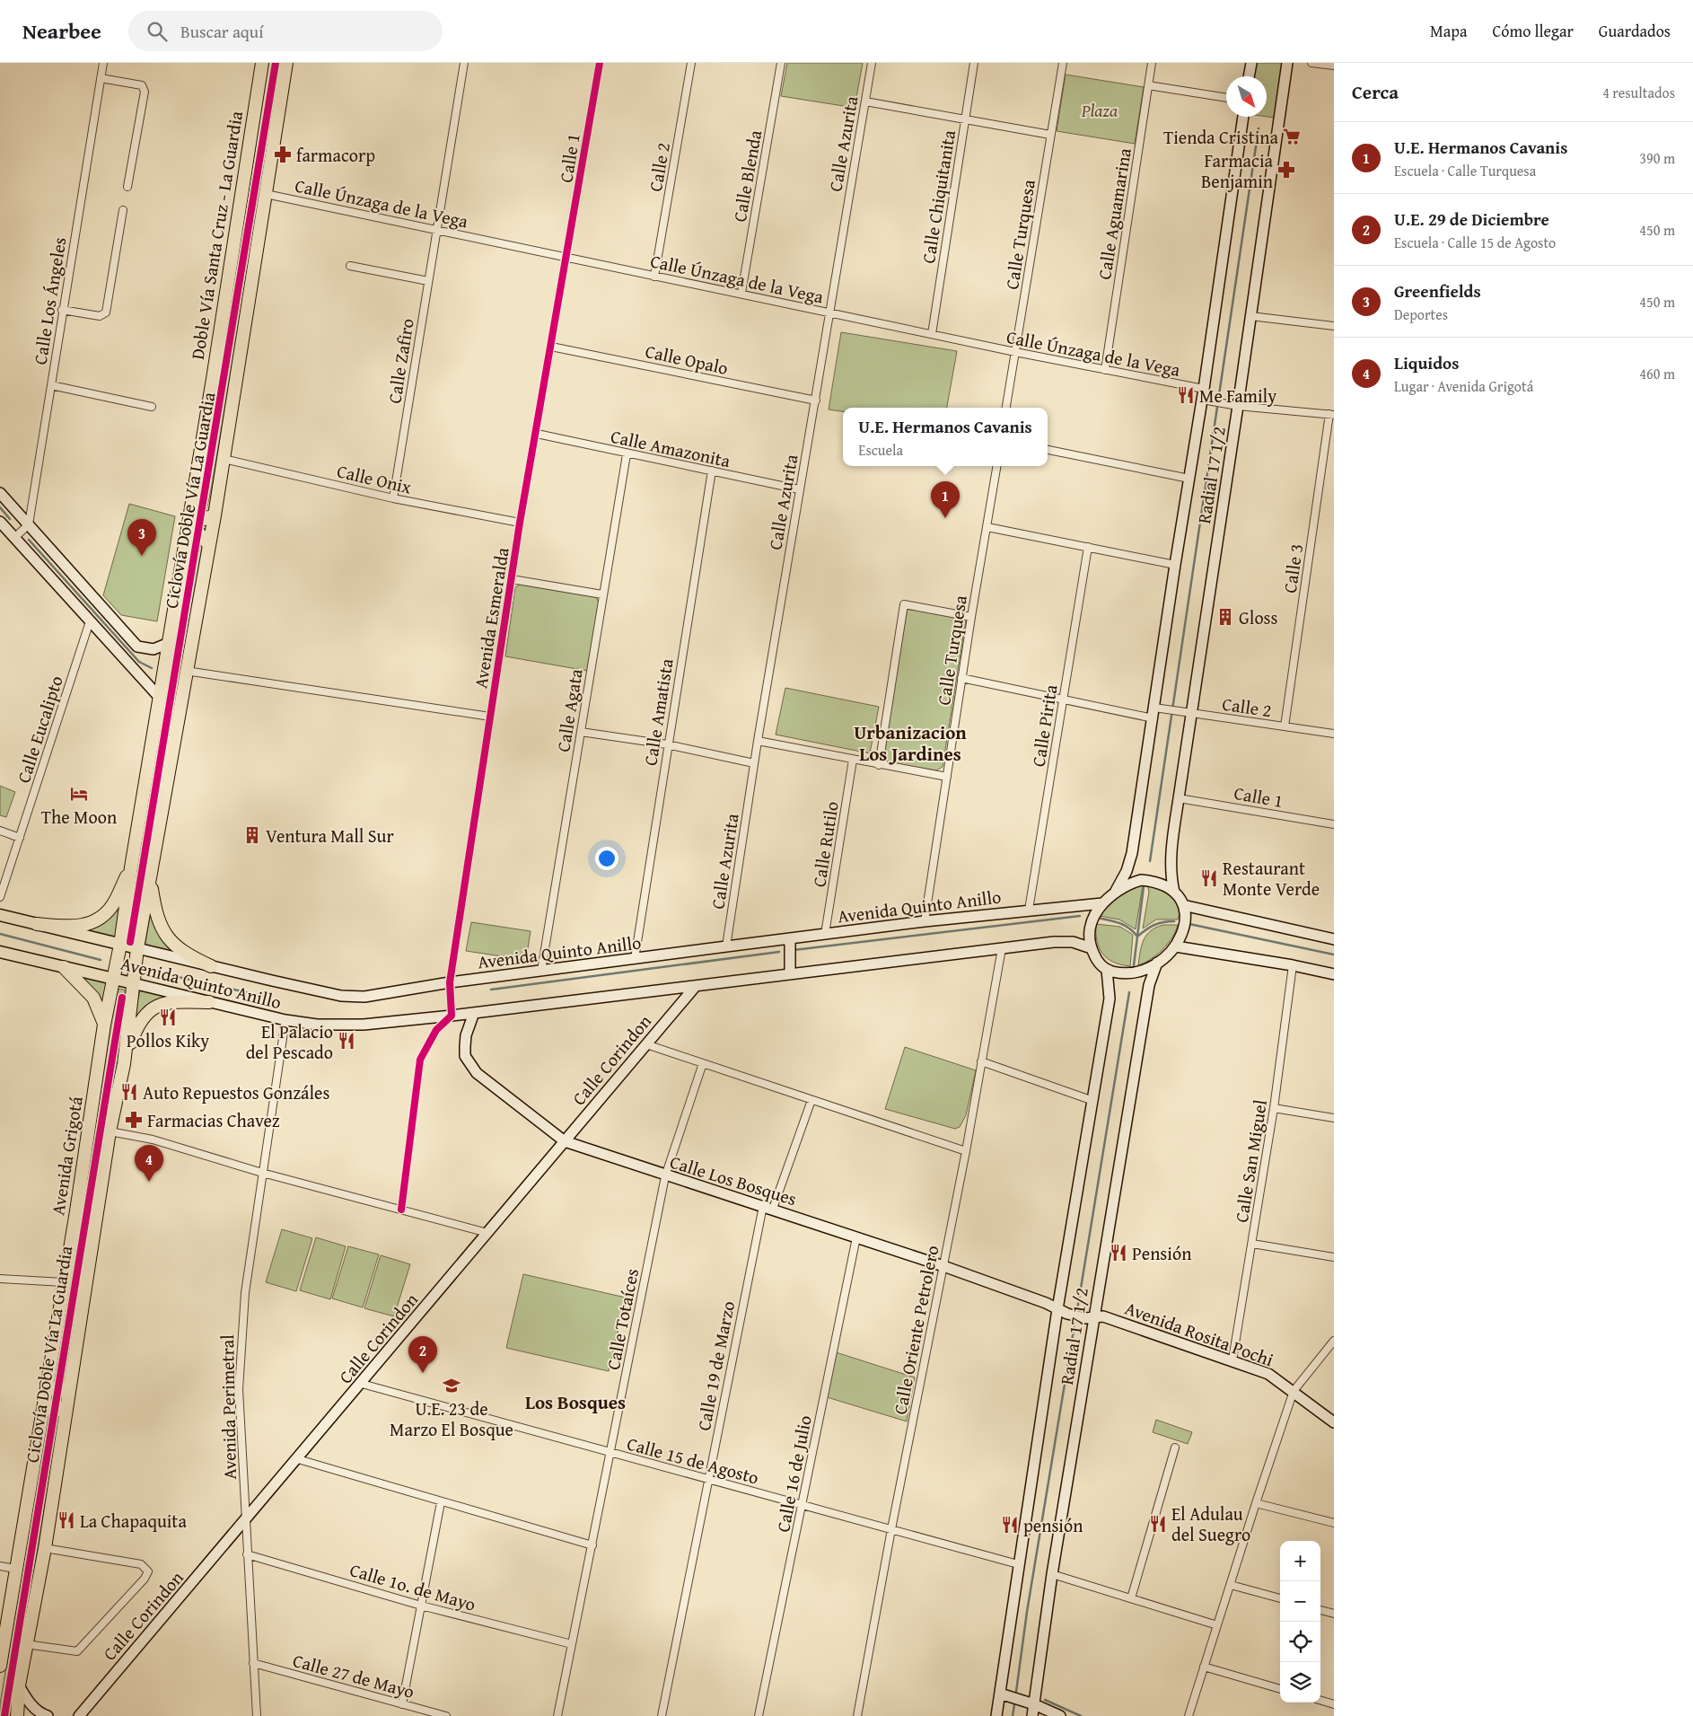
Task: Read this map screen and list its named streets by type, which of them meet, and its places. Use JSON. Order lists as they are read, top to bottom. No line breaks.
{"streets":{"highway":["Doble Vía Santa Cruz - La Guardia","Avenida Grigotá"],"main road":["Radial 17 1/2","Avenida Quinto Anillo","Calle Corindon","Calle Los Bosques","Avenida Rosita Pochi"],"street":["Calle Azurita","Calle 1","Calle 2","Calle Blenda","Calle Chiquitanita","Calle Únzaga de la Vega","Calle Aguamarina","Calle Turquesa","Calle Los Ángeles","Calle Opalo","Calle Zafiro","Calle Amazonita","Calle Onix","Calle 3","Avenida Esmeralda","Calle Agata","Calle Amatista","Calle Pirita","Calle Eucalipto","Calle Rutilo","Calle San Miguel","Calle Totaíces","Calle Oriente Petrolero","Calle 19 de Marzo","Avenida Perimetral","Calle 15 de Agosto","Calle 16 de Julio","Calle 1o. de Mayo","Calle 27 de Mayo"],"cycle path":["Ciclovía Doble Vía La Guardia"]},"crossings":[["Calle Azurita","Calle Únzaga de la Vega"],["Calle Azurita","Calle Opalo"],["Calle Azurita","Calle Amazonita"],["Calle Azurita","Avenida Quinto Anillo"],["Calle 1","Calle Únzaga de la Vega"],["Calle 1","Radial 17 1/2"],["Calle 1","Avenida Esmeralda"],["Calle 2","Calle Únzaga de la Vega"],["Calle 2","Calle Turquesa"],["Calle 2","Radial 17 1/2"],["Calle 2","Calle 3"],["Calle 2","Calle Pirita"],["Calle Blenda","Calle Únzaga de la Vega"],["Calle Chiquitanita","Calle Únzaga de la Vega"],["Calle Únzaga de la Vega","Calle Aguamarina"],["Calle Únzaga de la Vega","Calle Turquesa"],["Calle Únzaga de la Vega","Calle Zafiro"],["Calle Únzaga de la Vega","Radial 17 1/2"],["Calle Únzaga de la Vega","Calle 3"],["Calle Únzaga de la Vega","Avenida Esmeralda"],["Calle Turquesa","Avenida Quinto Anillo"],["Doble Vía Santa Cruz - La Guardia","Avenida Quinto Anillo"],["Doble Vía Santa Cruz - La Guardia","Avenida Grigotá"],["Calle Opalo","Avenida Esmeralda"],["Calle Zafiro","Calle Onix"],["Calle Amazonita","Avenida Esmeralda"],["Calle Amazonita","Calle Agata"],["Calle Amazonita","Calle Amatista"],["Radial 17 1/2","Avenida Quinto Anillo"],["Radial 17 1/2","Calle Los Bosques"],["Radial 17 1/2","Avenida Rosita Pochi"],["Radial 17 1/2","Calle 15 de Agosto"],["Calle Onix","Avenida Esmeralda"],["Avenida Esmeralda","Avenida Quinto Anillo"],["Calle Agata","Avenida Quinto Anillo"],["Calle Amatista","Avenida Quinto Anillo"],["Calle Pirita","Avenida Quinto Anillo"],["Calle Rutilo","Avenida Quinto Anillo"],["Avenida Quinto Anillo","Calle Corindon"],["Avenida Quinto Anillo","Avenida Grigotá"],["Avenida Quinto Anillo","Calle Los Bosques"],["Avenida Quinto Anillo","Calle Oriente Petrolero"],["Avenida Quinto Anillo","Avenida Perimetral"],["Calle Corindon","Calle Los Bosques"],["Calle Corindon","Avenida Perimetral"],["Calle Corindon","Calle 15 de Agosto"],["Calle San Miguel","Avenida Rosita Pochi"],["Calle Los Bosques","Calle Totaíces"],["Calle Los Bosques","Calle Oriente Petrolero"],["Calle Los Bosques","Avenida Rosita Pochi"],["Calle Los Bosques","Calle 19 de Marzo"],["Calle Los Bosques","Calle 16 de Julio"],["Calle Totaíces","Calle 15 de Agosto"],["Calle Totaíces","Calle 1o. de Mayo"],["Calle Oriente Petrolero","Calle 15 de Agosto"],["Calle 19 de Marzo","Calle 15 de Agosto"],["Avenida Perimetral","Calle 1o. de Mayo"],["Avenida Perimetral","Calle 27 de Mayo"],["Calle 15 de Agosto","Calle 16 de Julio"]],"districts":["Urbanizacion Los Jardines","Los Bosques"],"parks":["Plaza"],"places":{"supermarket":["Tienda Cristina"],"pharmacy":["farmacorp","Farmacia Benjamin","Farmacias Chavez"],"restaurant":["Me Family","Restaurant Monte Verde","Pollos Kiky","El Palacio del Pescado","Auto Repuestos Gonzáles","Pensión","La Chapaquita","El Adulau del Suegro","pensión"],"building":["Gloss","Ventura Mall Sur"],"hotel":["The Moon"],"school or university":["U.E. 23 de Marzo El Bosque"]},"north":"bottom right","page":{"header":"Nearbee","search":"Buscar aquí","nav":["Mapa","Cómo llegar","Guardados"],"heading":["Cerca","4 resultados"],"list":[{"mark":"1","name":"U.E. Hermanos Cavanis","note":"Escuela · Calle Turquesa","value":"390 m"},{"mark":"2","name":"U.E. 29 de Diciembre","note":"Escuela · Calle 15 de Agosto","value":"450 m"},{"mark":"3","name":"Greenfields","note":"Deportes","value":"450 m"},{"mark":"4","name":"Liquidos","note":"Lugar · Avenida Grigotá","value":"460 m"}],"popup":["U.E. Hermanos Cavanis","Escuela"],"pins":["1","3","4","2"],"map_buttons":["+","−"]}}
